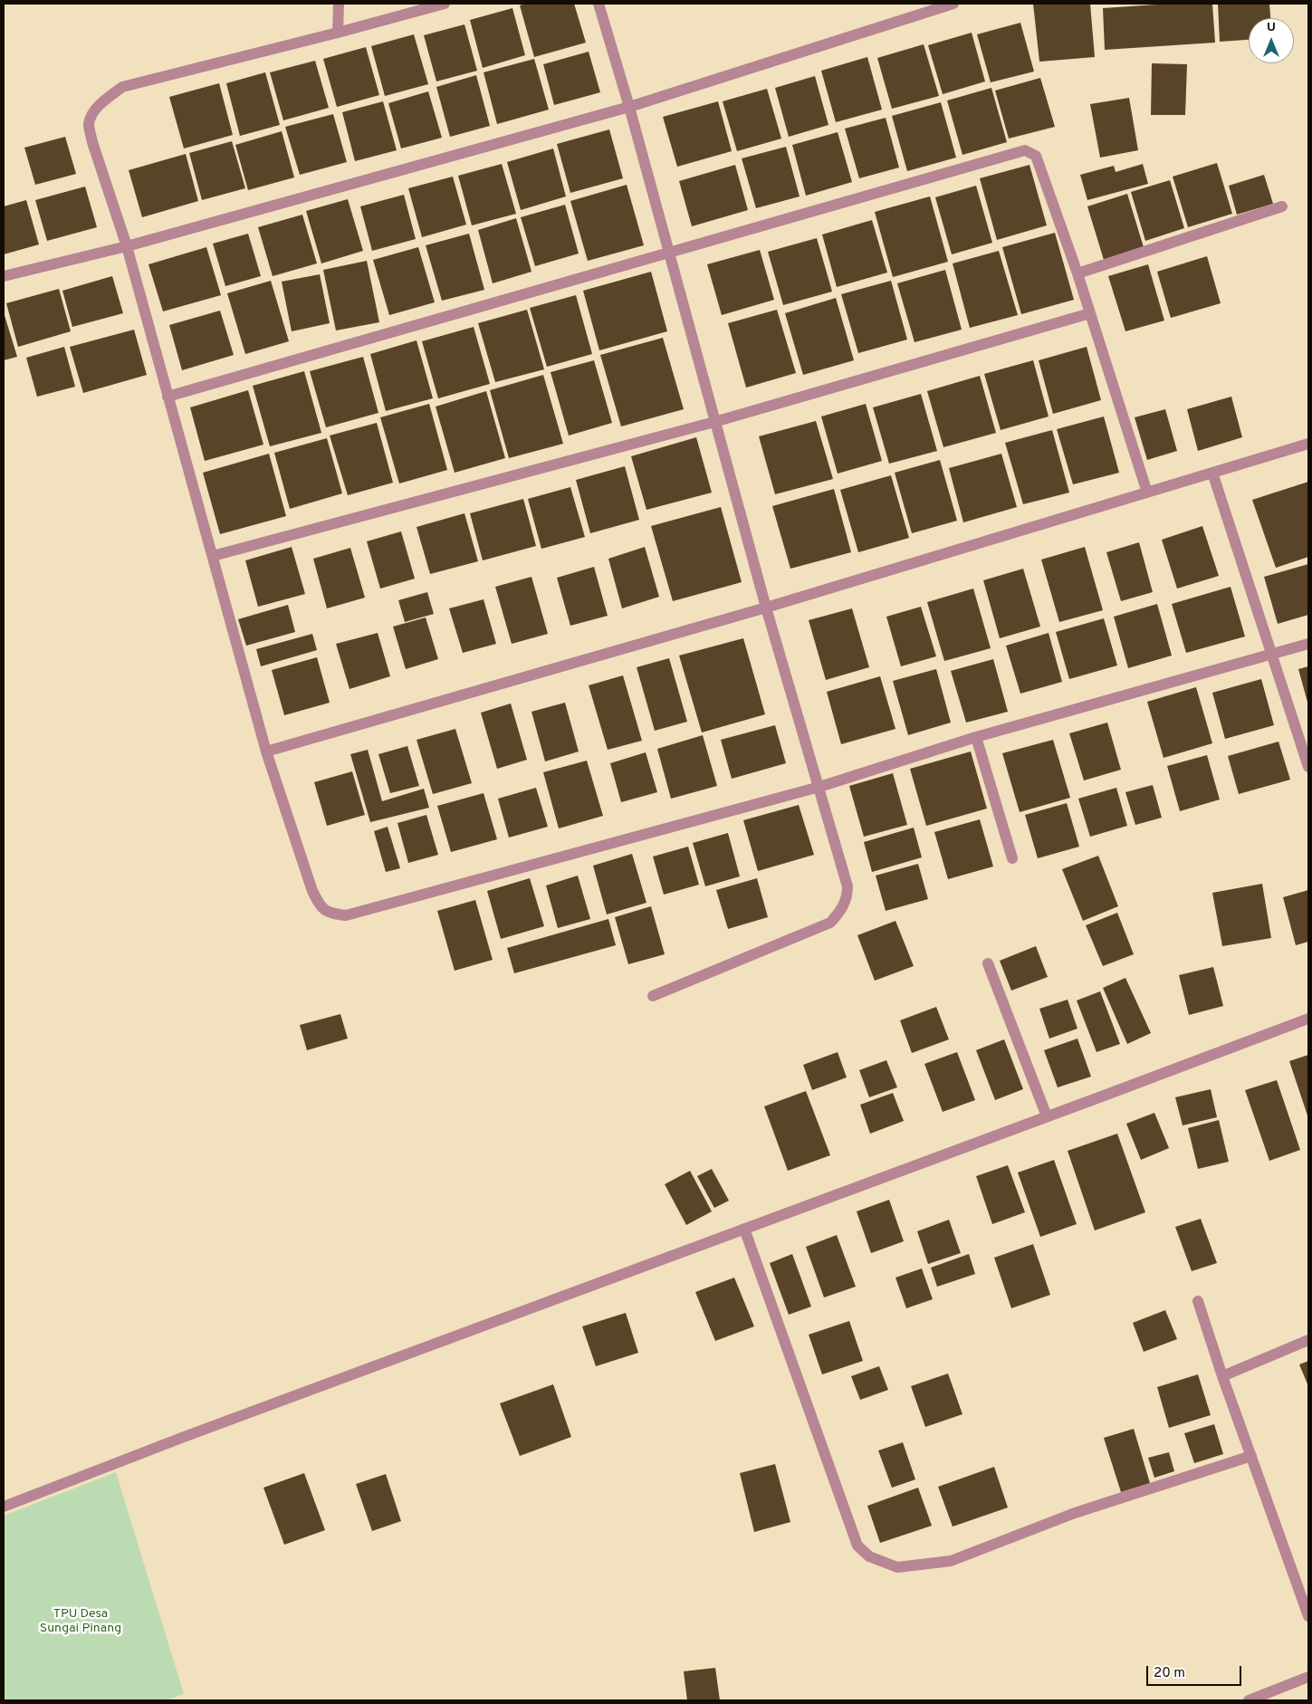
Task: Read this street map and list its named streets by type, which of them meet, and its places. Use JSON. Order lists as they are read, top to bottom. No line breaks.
{"parks":["TPU Desa Sungai Pinang"],"scale_bar":"20 m","north":"top"}
